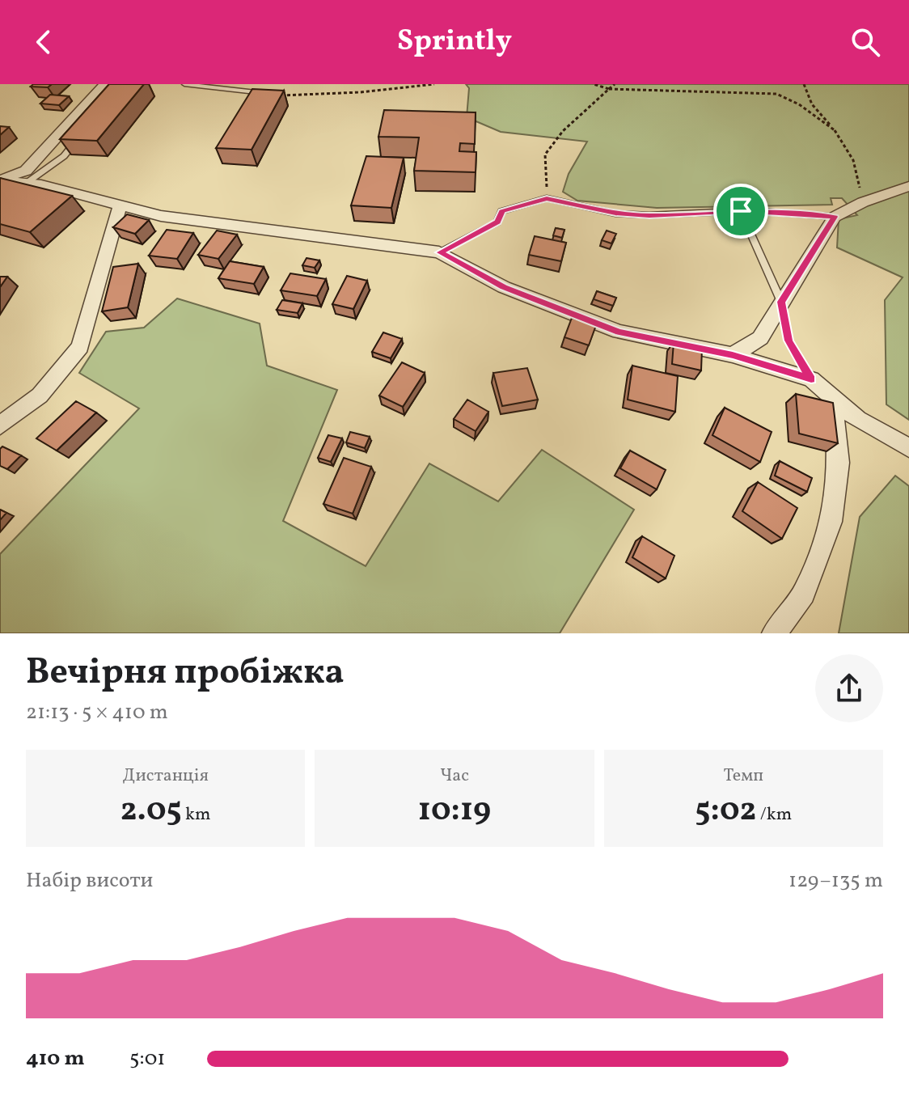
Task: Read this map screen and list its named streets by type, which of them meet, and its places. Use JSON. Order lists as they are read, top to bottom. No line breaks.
{"page":{"header":"Sprintly","heading":["Вечірня пробіжка","21:13 · 5 × 410 m"],"stats":[["Дистанція","2.05 km"],["Час","10:19"],["Темп","5:02 /km"]],"chart":["Набір висоти","129–135 m"],"list":[{"name":"410 m","note":"5:01"}]}}
